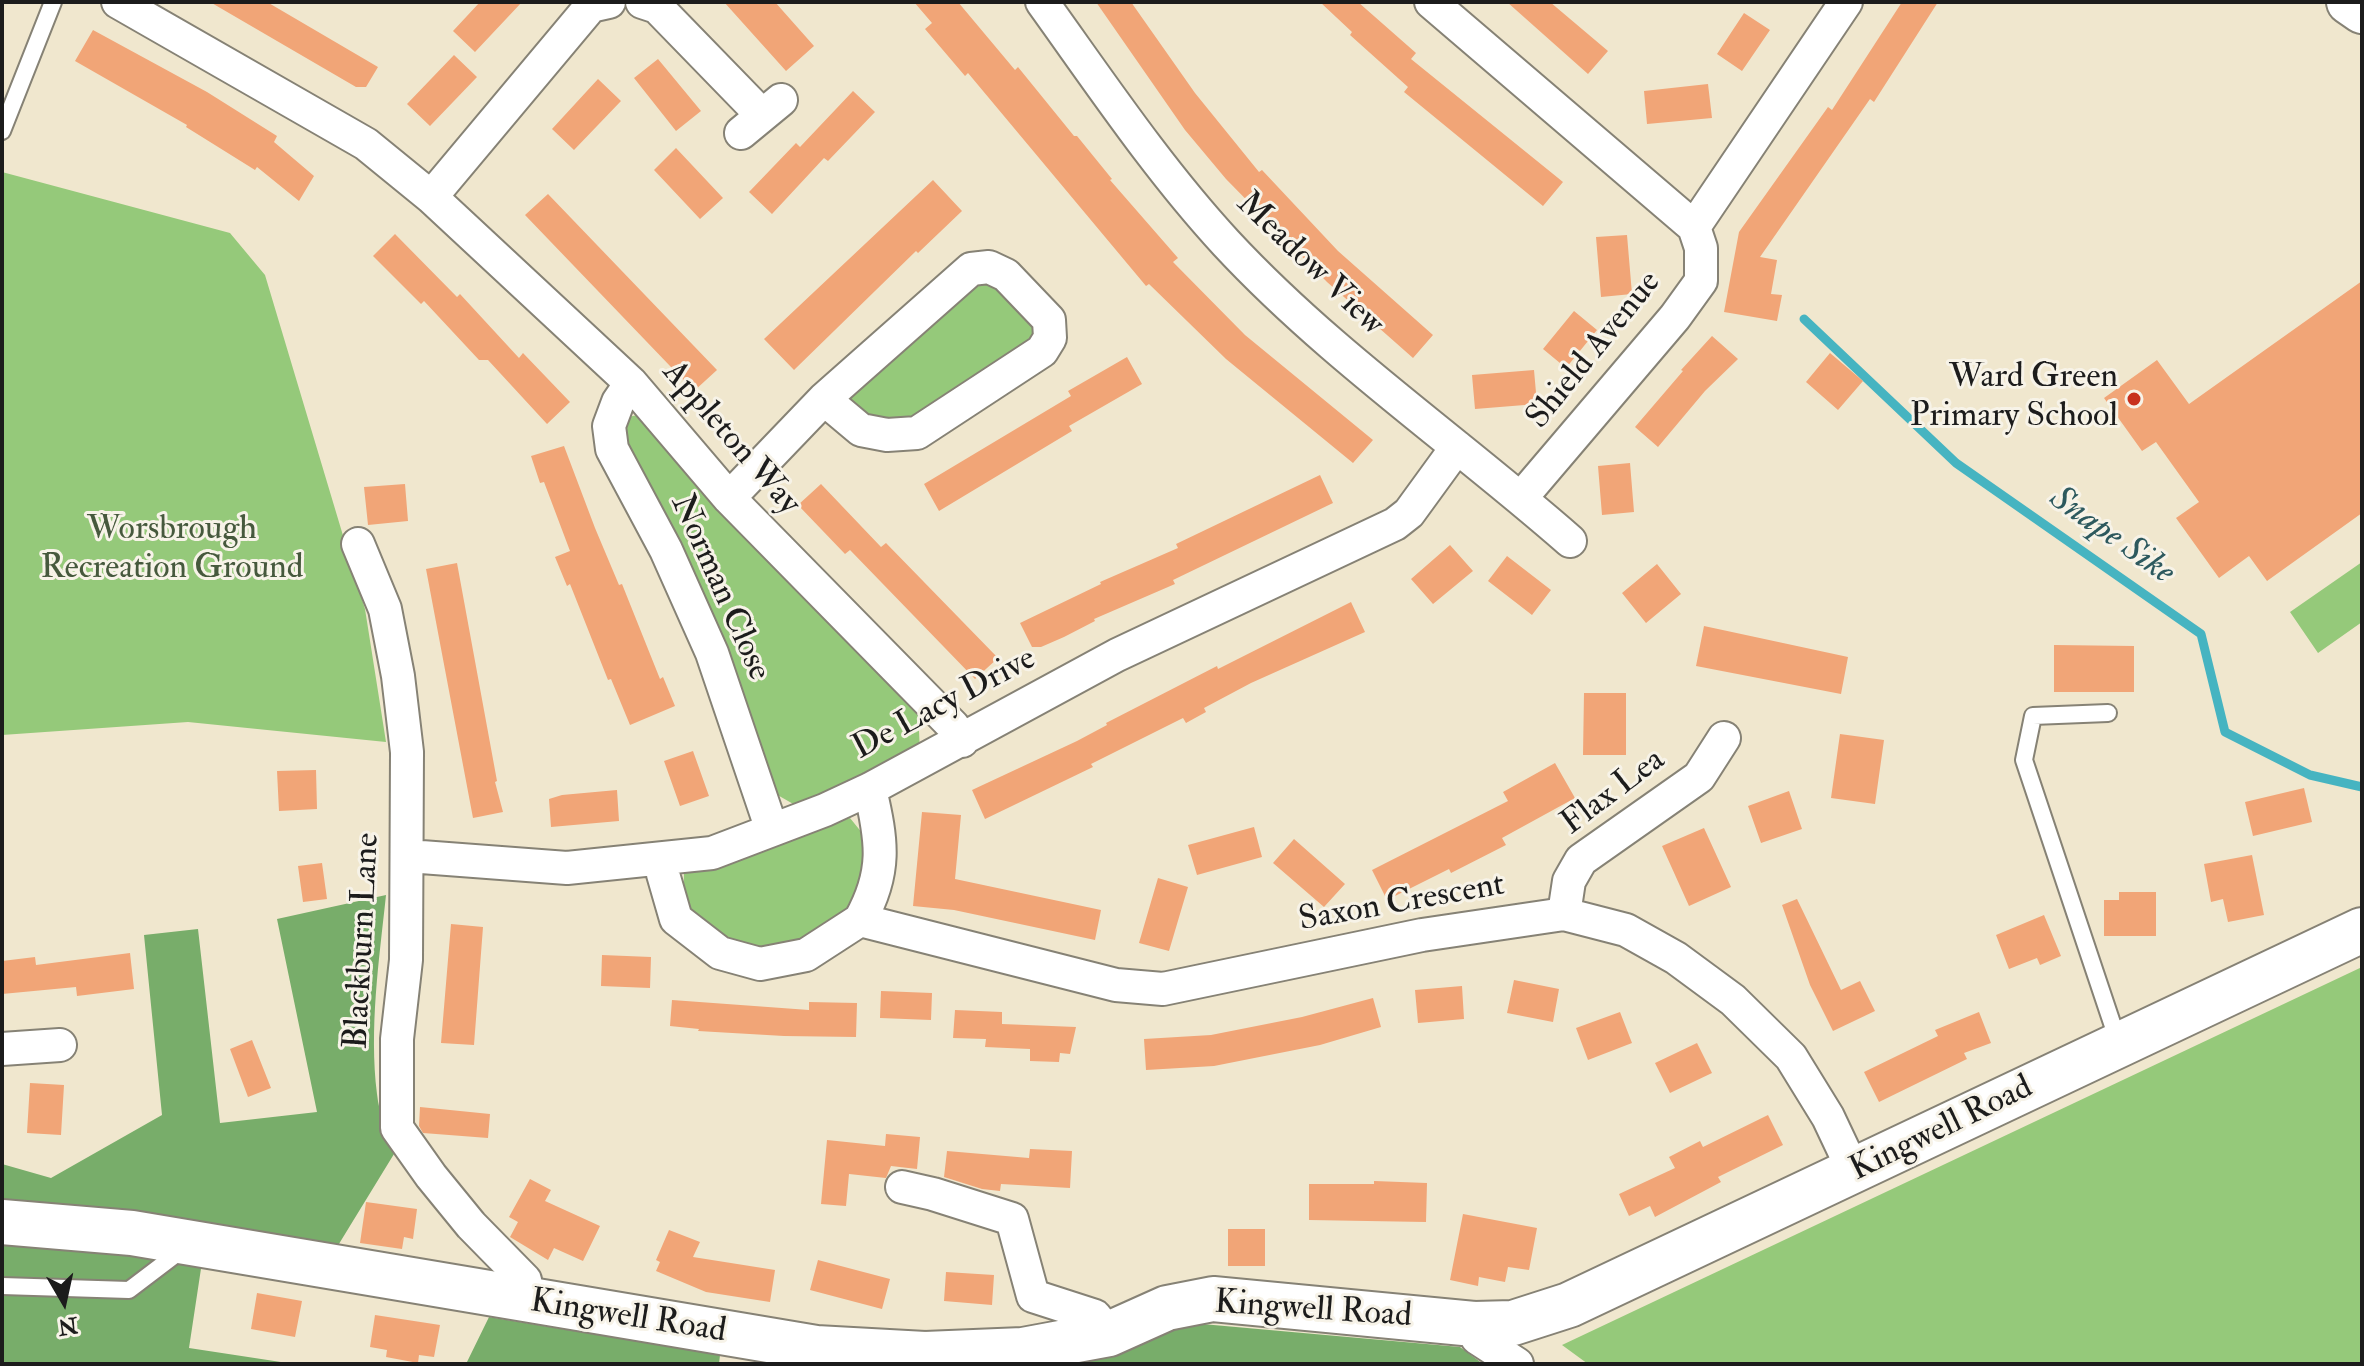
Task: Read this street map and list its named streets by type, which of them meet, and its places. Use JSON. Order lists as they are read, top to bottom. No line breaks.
{"streets":{"street":["Meadow View","Shield Avenue","Appleton Way","Norman Close","De Lacy Drive","Flax Lea","Saxon Crescent","Blackburn Lane","Kingwell Road"]},"crossings":[["Meadow View","Shield Avenue"],["Meadow View","De Lacy Drive"],["Appleton Way","Norman Close"],["Appleton Way","De Lacy Drive"],["Norman Close","De Lacy Drive"],["De Lacy Drive","Blackburn Lane"],["Flax Lea","Saxon Crescent"],["Saxon Crescent","Kingwell Road"],["Blackburn Lane","Kingwell Road"]],"water":["Snape Sike"],"parks":["Worsbrough Recreation Ground"],"places":["Ward Green Primary School"],"north":"bottom"}
